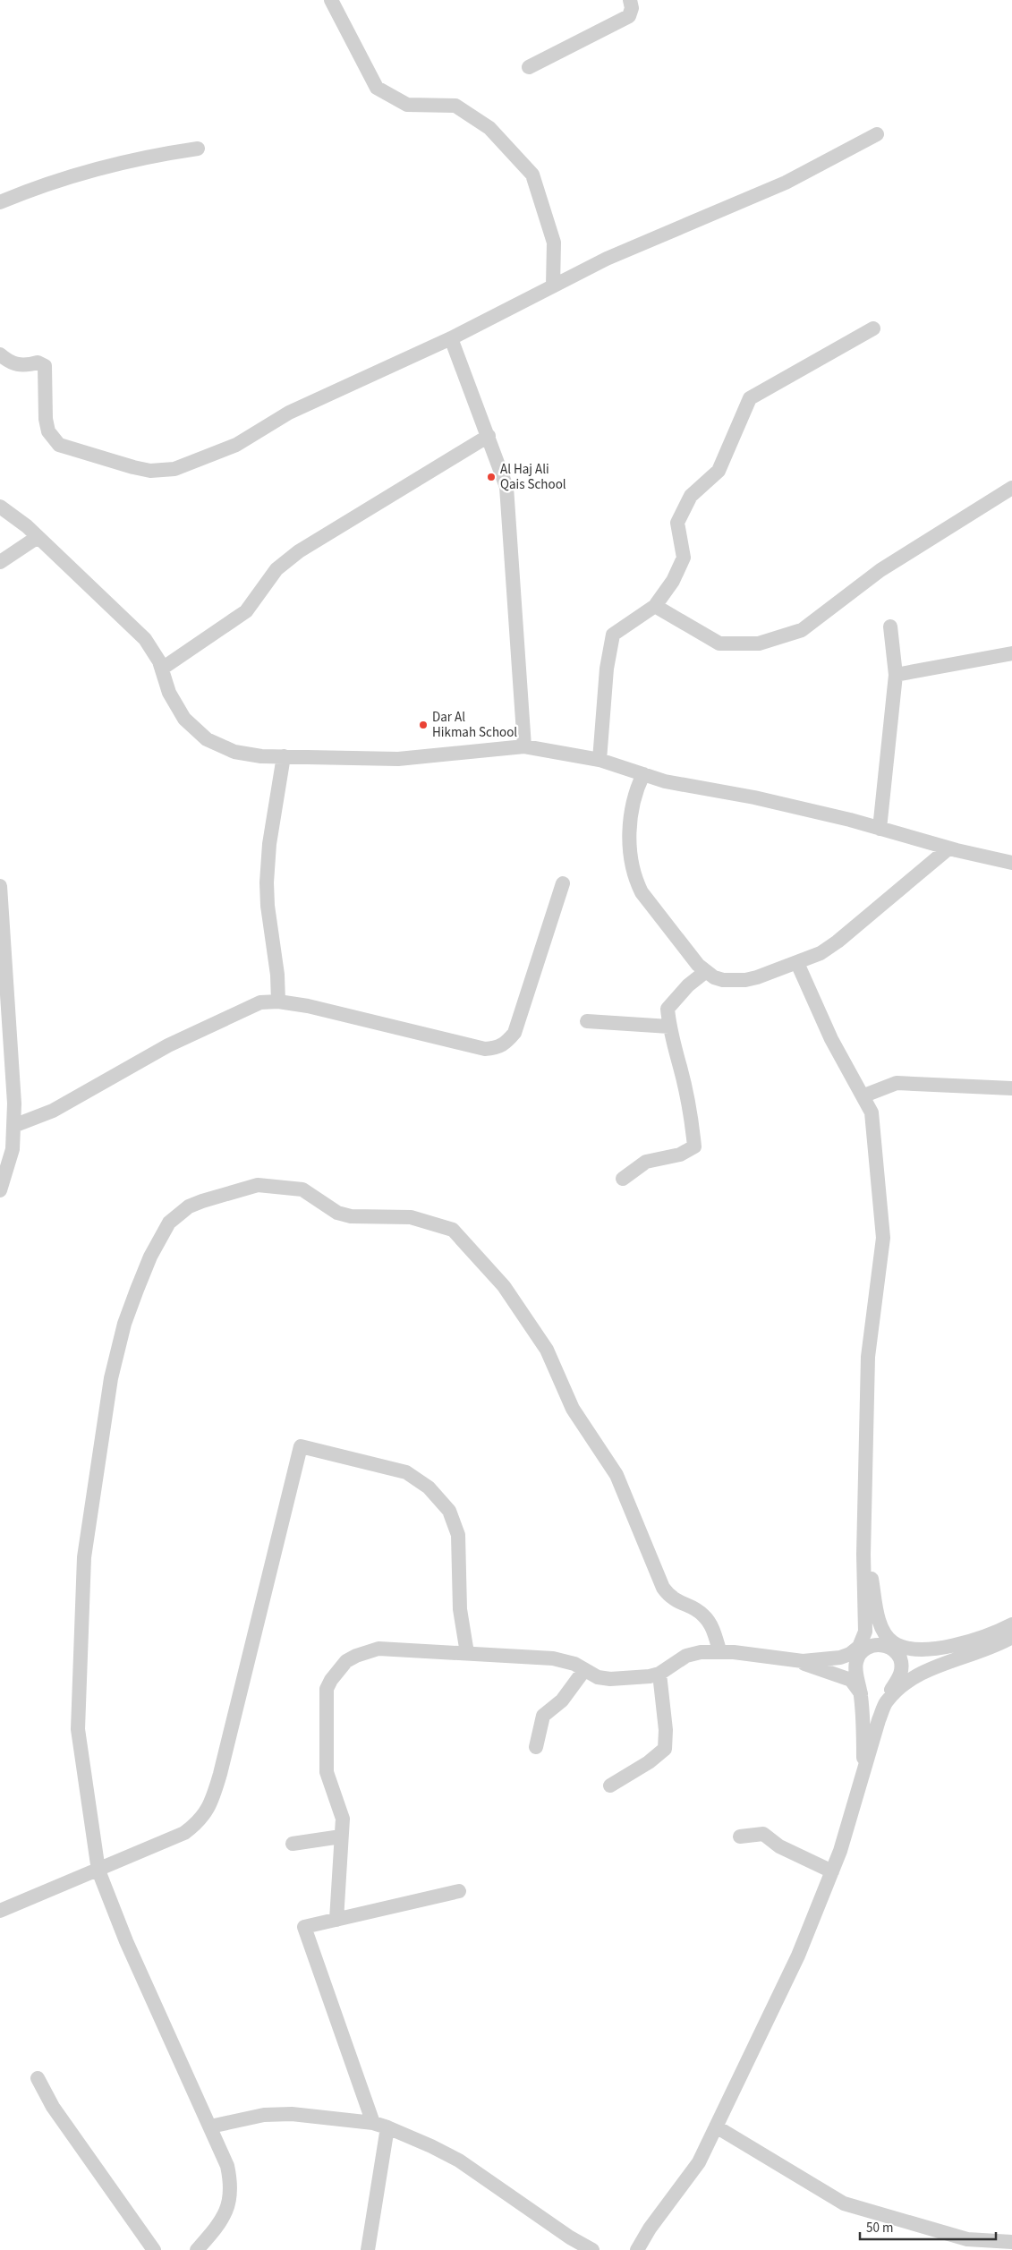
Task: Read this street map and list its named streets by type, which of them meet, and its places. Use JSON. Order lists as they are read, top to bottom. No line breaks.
{"places":["Al Haj Ali Qais School","Dar Al Hikmah School"],"scale_bar":"50 m"}
